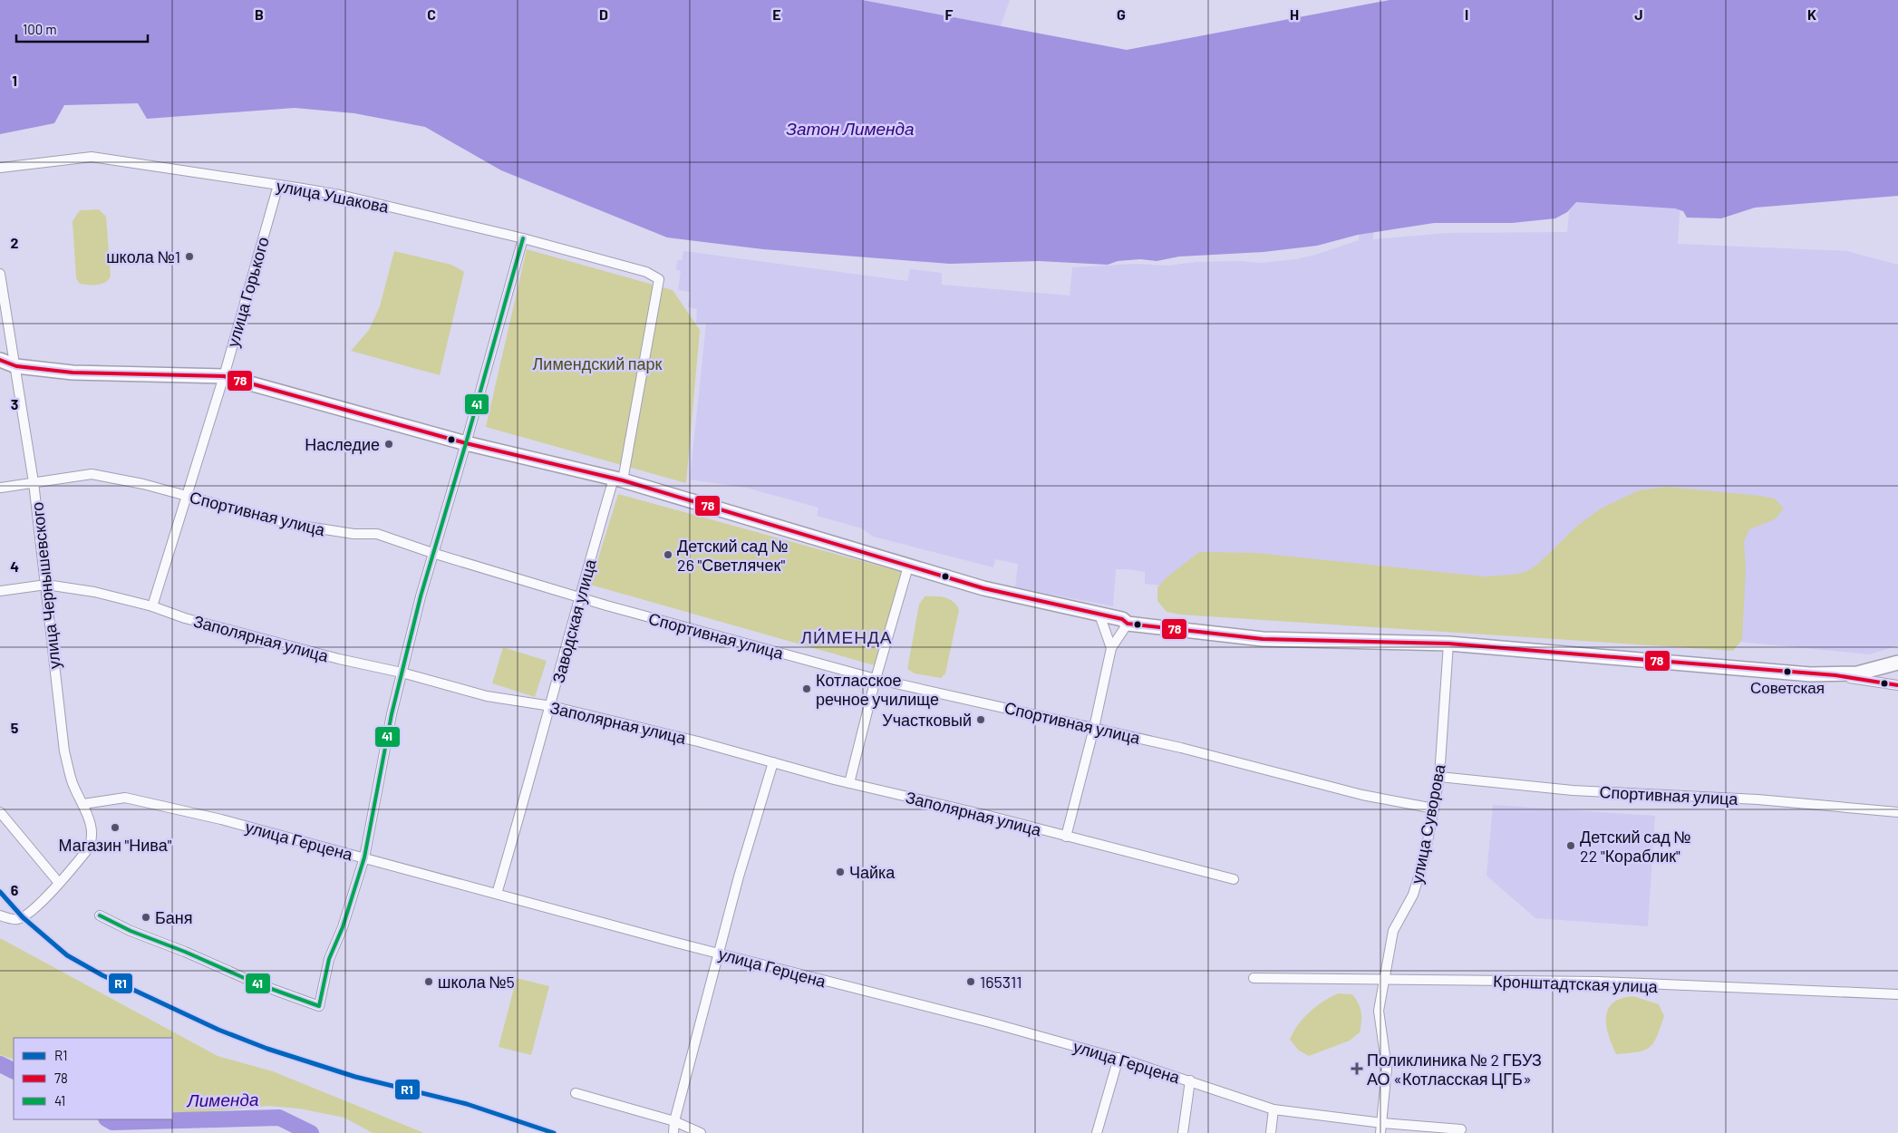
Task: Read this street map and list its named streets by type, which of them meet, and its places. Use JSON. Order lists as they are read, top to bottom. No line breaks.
{"streets":{"street":["улица Ушакова","улица Горького","Спортивная улица","улица Чернышевского","Заводская улица","Заполярная улица","улица Суворова","улица Герцена","Кронштадтская улица"]},"crossings":[["улица Ушакова","улица Горького"],["улица Ушакова","Заводская улица"],["улица Горького","Спортивная улица"],["улица Горького","Заполярная улица"],["Спортивная улица","улица Чернышевского"],["Спортивная улица","Заводская улица"],["Спортивная улица","улица Суворова"],["улица Чернышевского","Заполярная улица"],["улица Чернышевского","улица Герцена"],["Заводская улица","Заполярная улица"],["Заводская улица","улица Герцена"],["улица Суворова","улица Герцена"],["улица Суворова","Кронштадтская улица"]],"districts":["ЛИ́МЕНДА"],"water":["Затон Лименда","Лименда"],"parks":["Лимендский парк"],"places":{"other":["школа №1","Наследие","Детский сад № 26 \"Светлячек\"","Советская","Котласское речное училище","Участковый","Магазин \"Нива\"","Детский сад № 22 \"Кораблик\"","Чайка","Баня","школа №5","165311"],"health":["Поликлиника № 2 ГБУЗ АО «Котласская ЦГБ»"]},"lines":["transit line 41","transit line 78","transit line R1"],"legend":["R1","78","41"],"scale_bar":"100 m","grid":{"columns":["B","C","D","E","F","G","H","I","J","K"],"rows":["1","2","3","4","5","6"]}}
